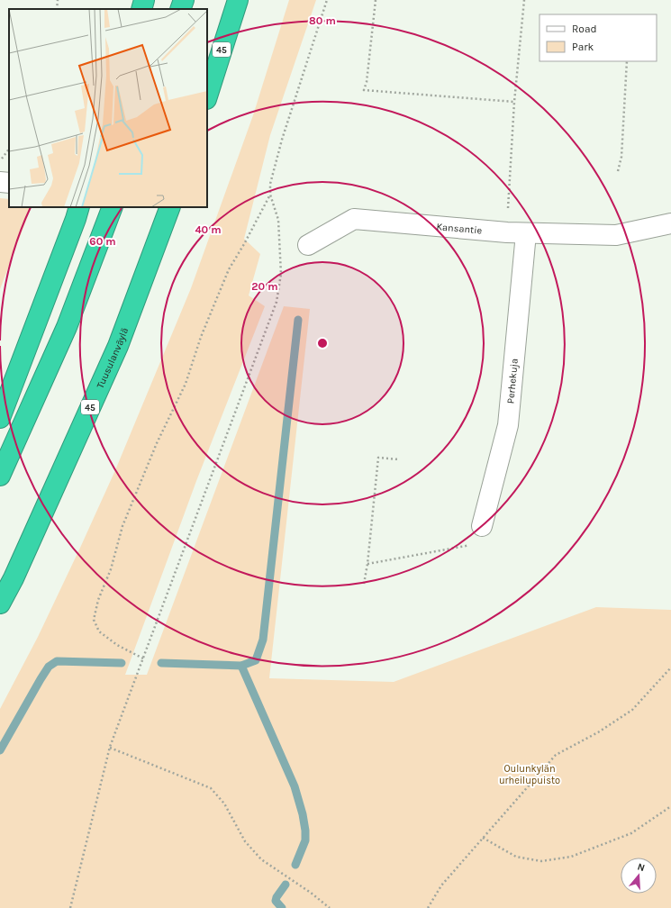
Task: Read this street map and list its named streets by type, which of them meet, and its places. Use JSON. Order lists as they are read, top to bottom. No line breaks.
{"streets":{"highway":["45","Tuusulanväylä"],"street":["Kansantie","Perhekuja"]},"crossings":[["Kansantie","Perhekuja"]],"parks":["Oulunkylän urheilupuisto"],"legend":["Road","Park"],"north":"top","rings":["80 m","40 m","60 m","20 m"]}
